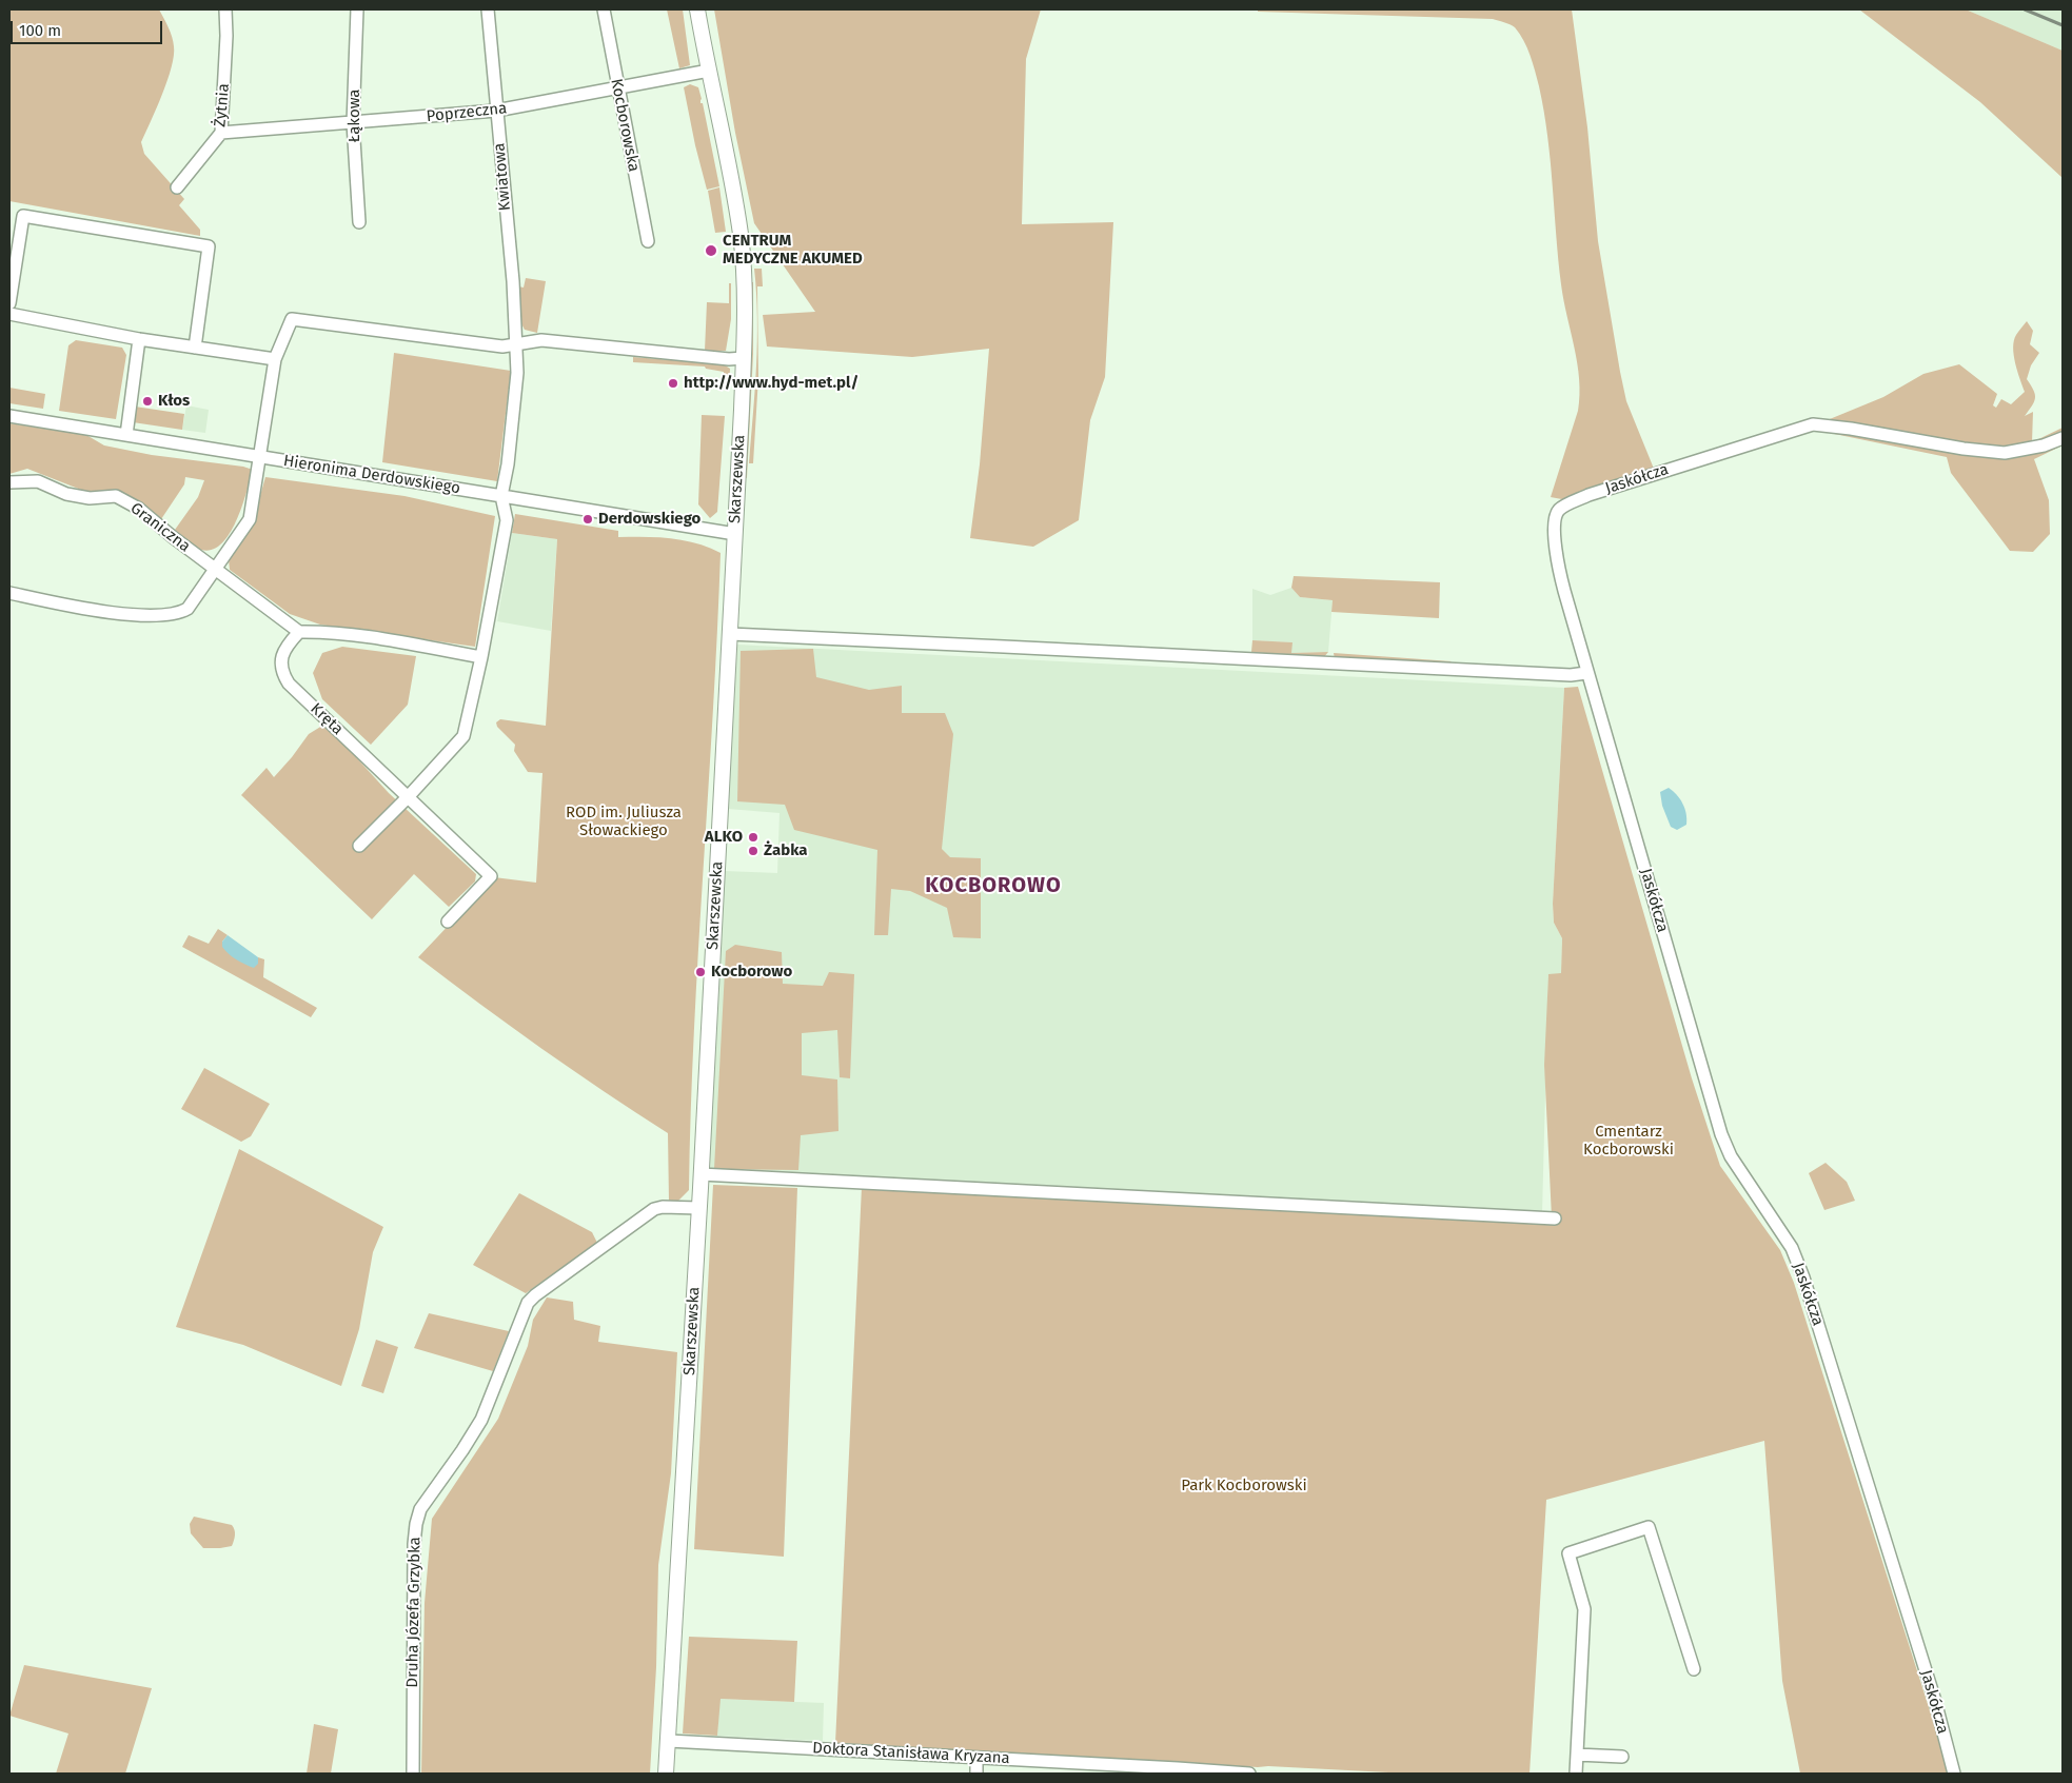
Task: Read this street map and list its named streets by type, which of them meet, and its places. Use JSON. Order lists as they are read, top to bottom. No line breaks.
{"streets":{"main road":["Skarszewska"],"street":["Żytnia","Poprzeczna","Łąkowa","Kocborowska","Kwiatowa","Hieronima Derdowskiego","Jaskółcza","Graniczna","Kręta","Druha Józefa Grzybka","Doktora Stanisława Kryzana"]},"crossings":[["Żytnia","Poprzeczna"],["Poprzeczna","Łąkowa"],["Poprzeczna","Kocborowska"],["Poprzeczna","Kwiatowa"],["Poprzeczna","Skarszewska"],["Kwiatowa","Hieronima Derdowskiego"],["Hieronima Derdowskiego","Skarszewska"],["Skarszewska","Druha Józefa Grzybka"],["Skarszewska","Doktora Stanisława Kryzana"]],"districts":["KOCBOROWO"],"parks":["ROD im. Juliusza Słowackiego","Cmentarz Kocborowski","Park Kocborowski"],"places":["CENTRUM MEDYCZNE AKUMED","http://www.hyd-met.pl/","Kłos","Derdowskiego","ALKO","Żabka","Kocborowo"],"scale_bar":"100 m"}
